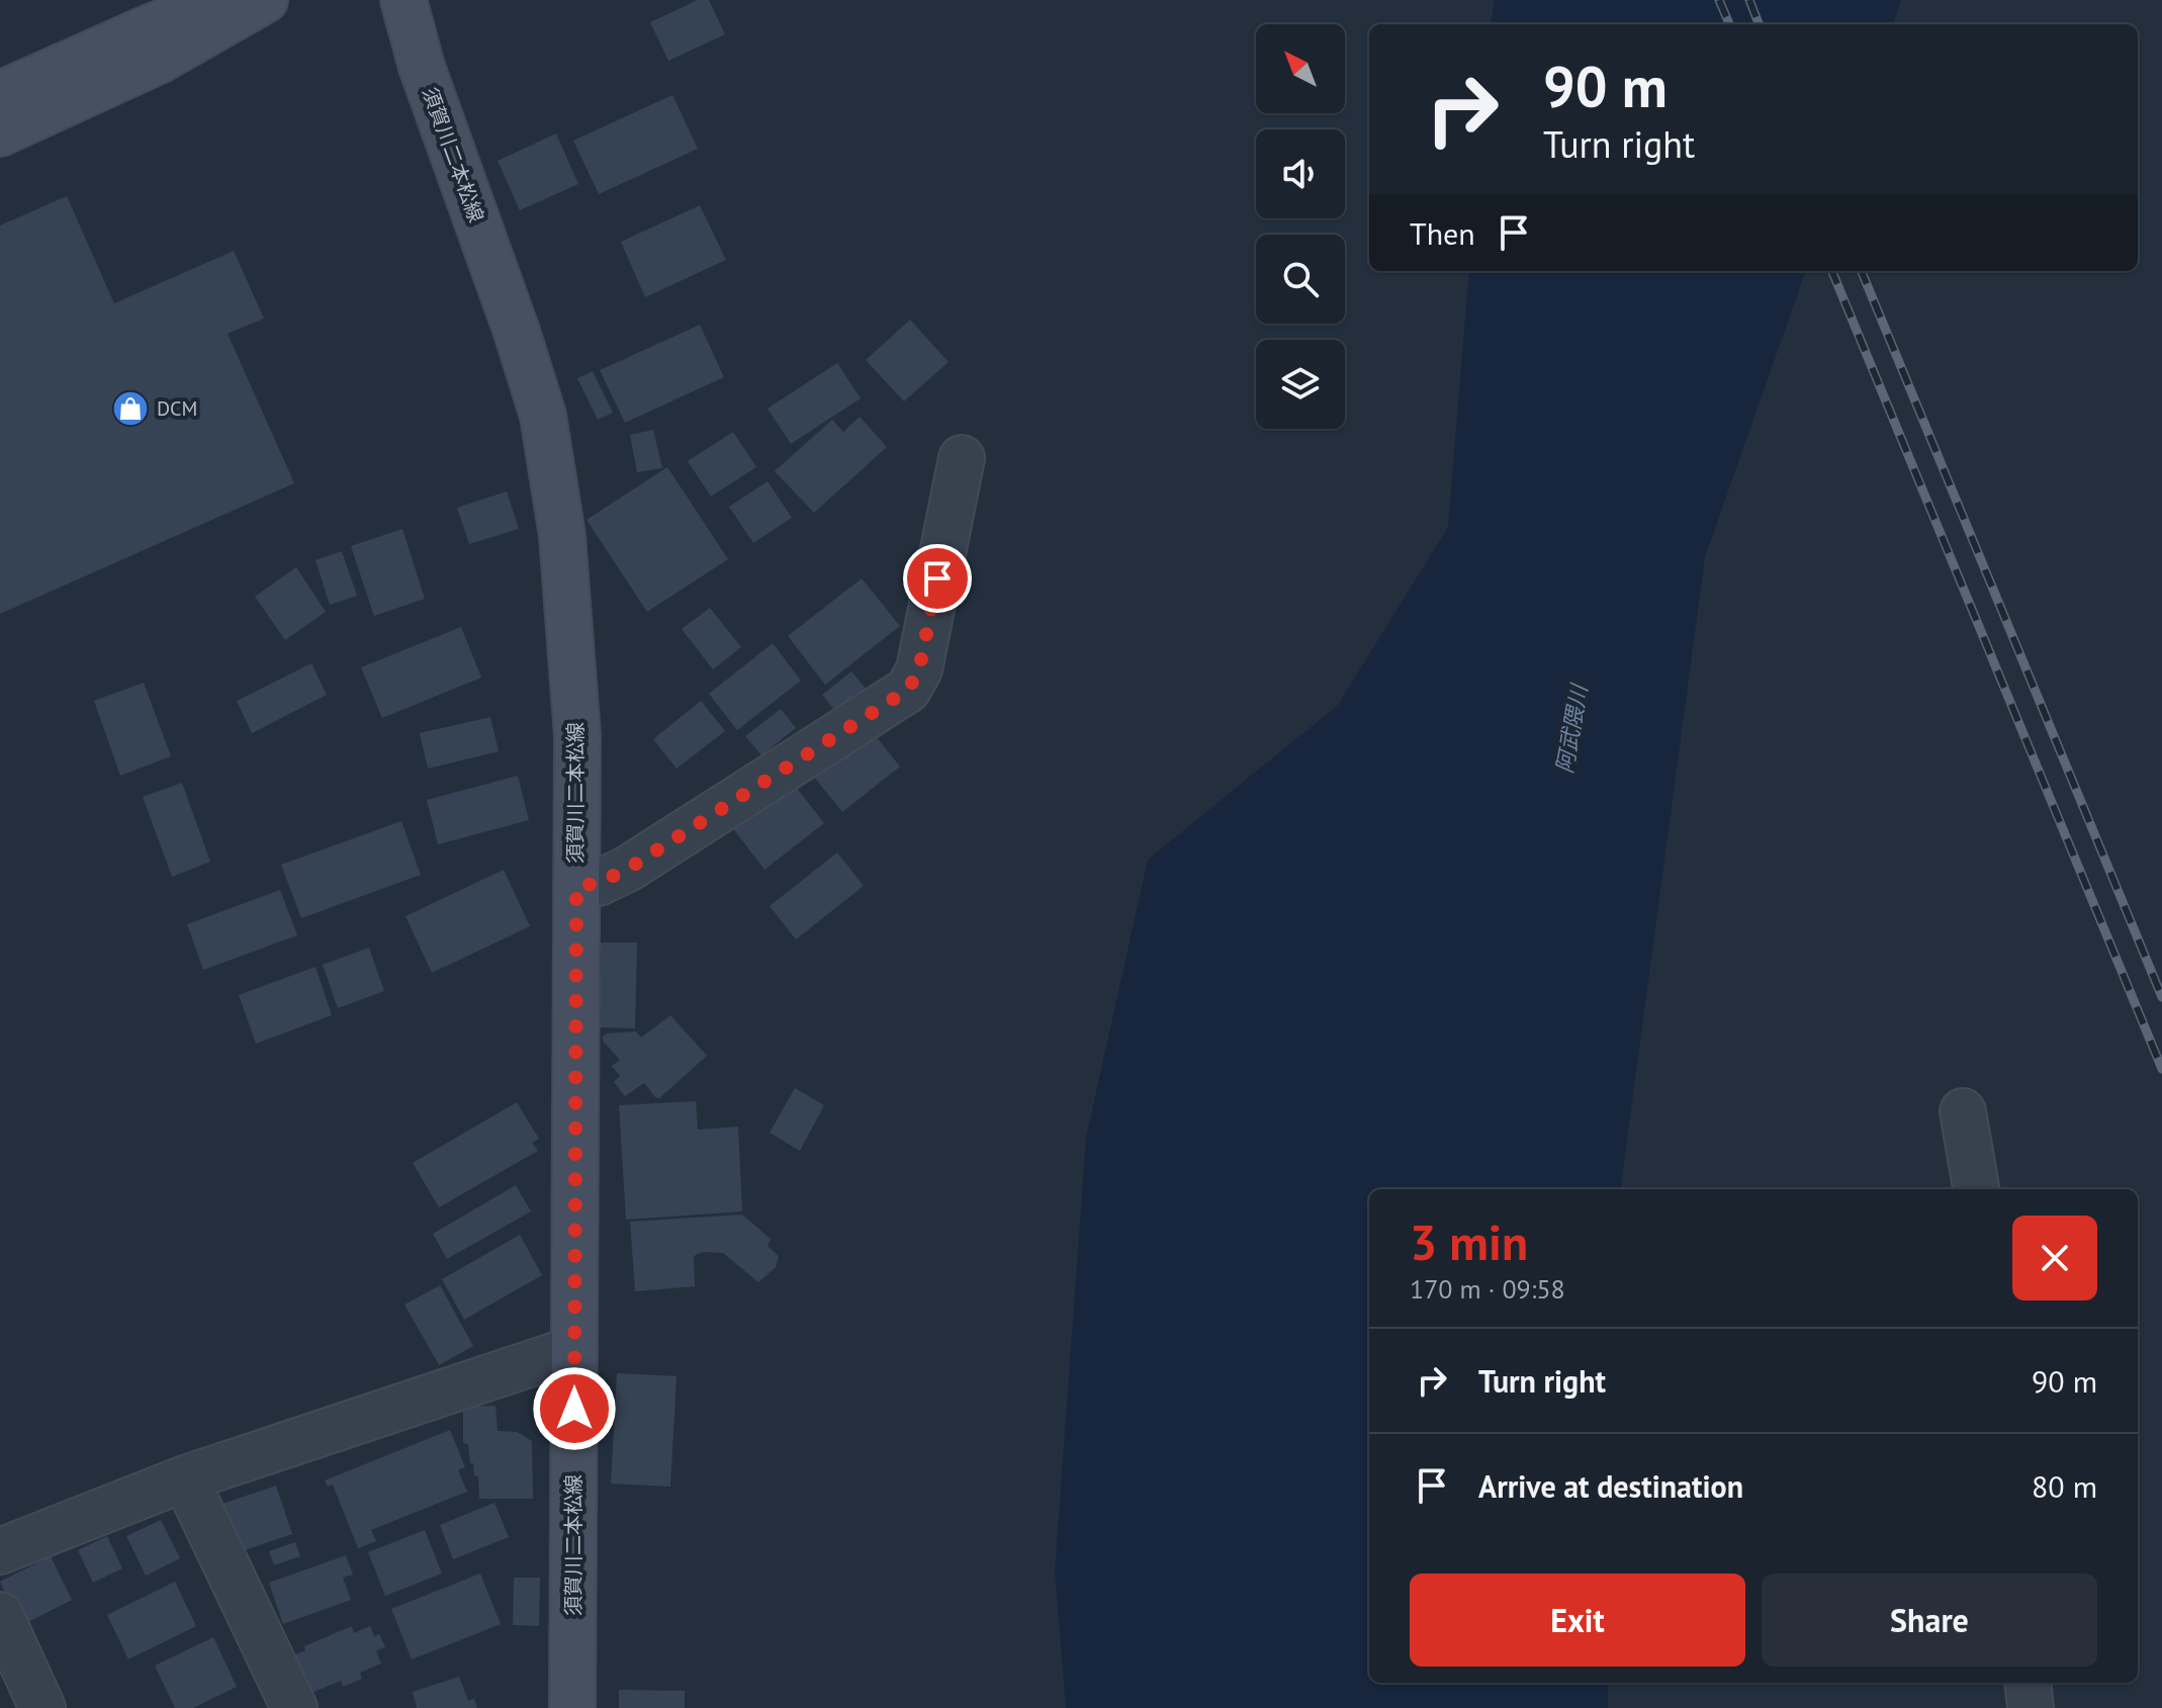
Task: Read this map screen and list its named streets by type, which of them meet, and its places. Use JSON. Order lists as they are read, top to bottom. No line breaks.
{"streets":{"main road":["須賀川二本松線"]},"water":["阿武隈川"],"places":{"shop":["DCM"]},"north":"top left","page":{"turn":["90 m","Turn right"],"then":"Then","heading":["3 min","170 m · 09:58"],"list":[{"name":"Turn right","value":"90 m"},{"name":"Arrive at destination","value":"80 m"}],"buttons":["Exit","Share"]}}
